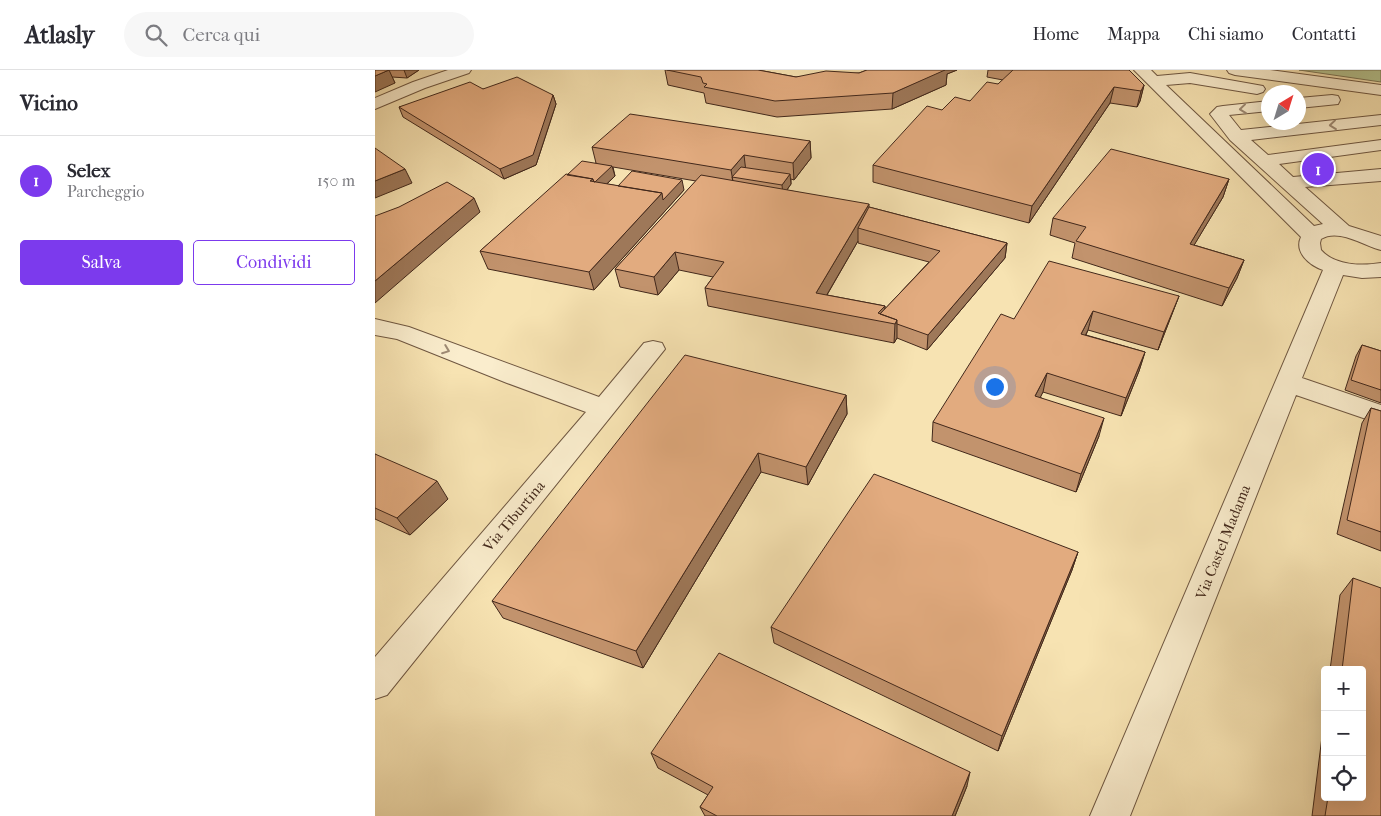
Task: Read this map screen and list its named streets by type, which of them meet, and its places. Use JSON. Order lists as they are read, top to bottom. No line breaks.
{"streets":{"street":["Via Tiburtina","Via Castel Madama"]},"north":"top right","page":{"header":"Atlasly","search":"Cerca qui","nav":["Home","Mappa","Chi siamo","Contatti"],"heading":"Vicino","list":[{"mark":"1","name":"Selex","note":"Parcheggio","value":"150 m"}],"pins":"1","buttons":["Salva","Condividi"],"map_buttons":["+","−"]}}
